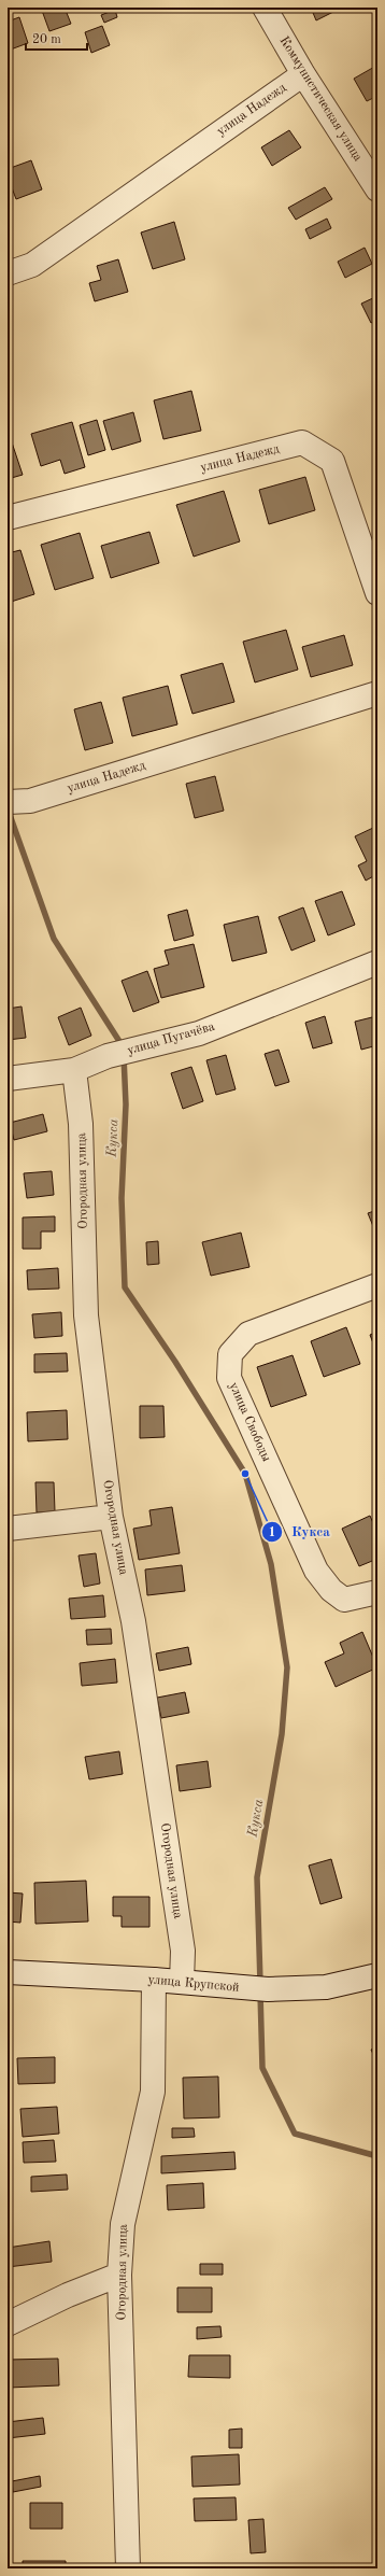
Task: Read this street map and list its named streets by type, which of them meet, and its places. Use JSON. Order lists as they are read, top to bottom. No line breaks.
{"streets":{"street":["Коммунистическая улица","улица Надежд","улица Пугачёва","Огородная улица","улица Свободы","улица Крупской"]},"crossings":[["Коммунистическая улица","улица Надежд"],["улица Пугачёва","Огородная улица"],["Огородная улица","улица Крупской"]],"water":["Кукса"],"places":["Кукса"],"scale_bar":"20 m"}
